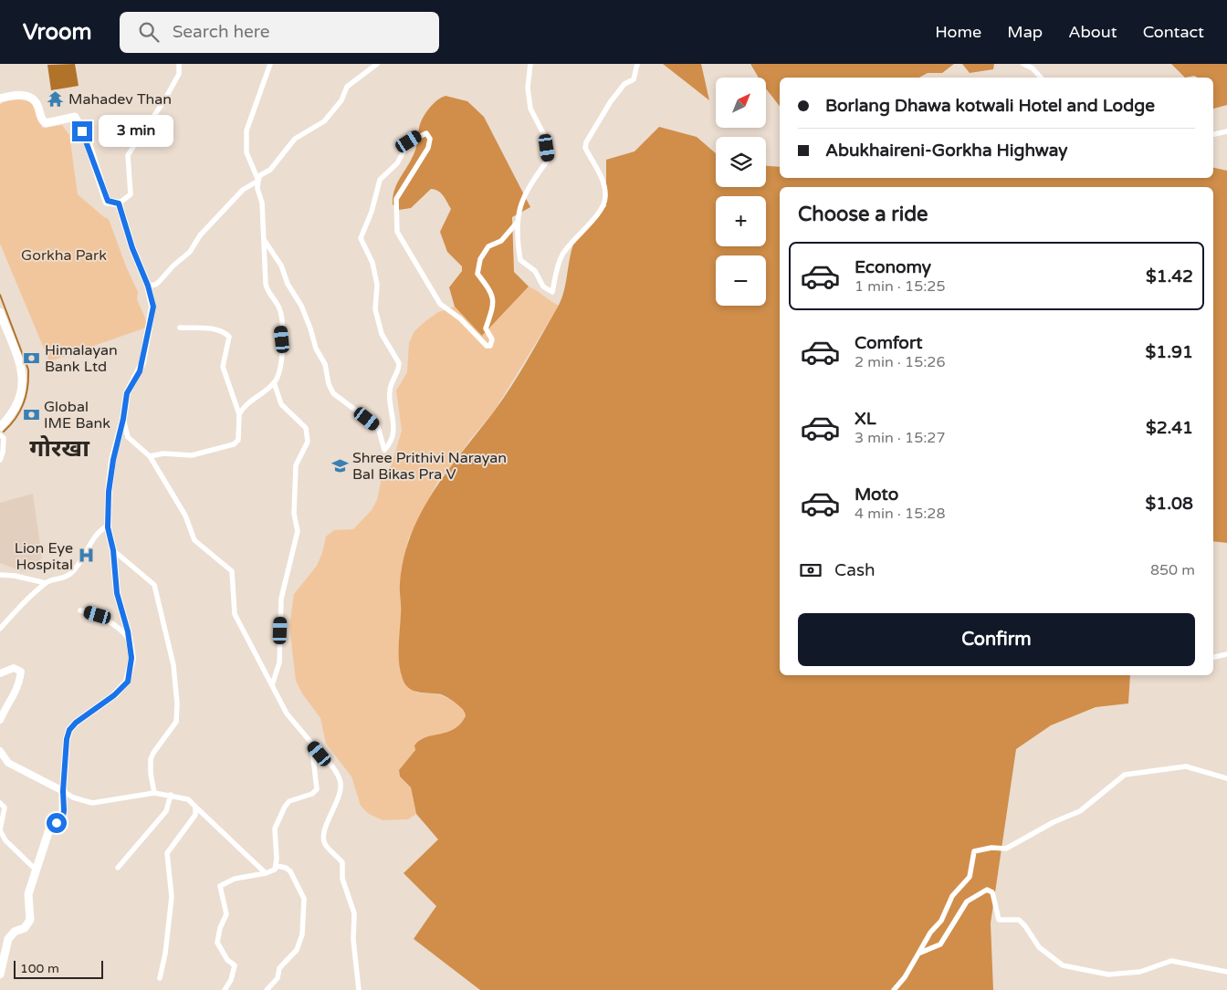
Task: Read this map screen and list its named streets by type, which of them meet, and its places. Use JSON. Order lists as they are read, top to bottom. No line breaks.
{"districts":["गोरखा"],"parks":["Gorkha Park"],"places":{"temple":["Mahadev Than"],"bank":["Himalayan Bank Ltd","Global IME Bank"],"school or university":["Shree Prithivi Narayan Bal Bikas Pra V"],"hospital":["Lion Eye Hospital"]},"scale_bar":"100 m","north":"top right","page":{"header":"Vroom","search":"Search here","nav":["Home","Map","About","Contact"],"map_buttons":["+","−"],"banner":["Borlang Dhawa kotwali Hotel and Lodge","Abukhaireni-Gorkha Highway"],"bubble":"3 min","heading":"Choose a ride","list":[{"name":"Economy","note":"1 min · 15:25","value":"$1.42"},{"name":"Comfort","note":"2 min · 15:26","value":"$1.91"},{"name":"XL","note":"3 min · 15:27","value":"$2.41"},{"name":"Moto","note":"4 min · 15:28","value":"$1.08"}],"pay":["Cash","850 m"],"buttons":"Confirm","scale":"100 m"}}
